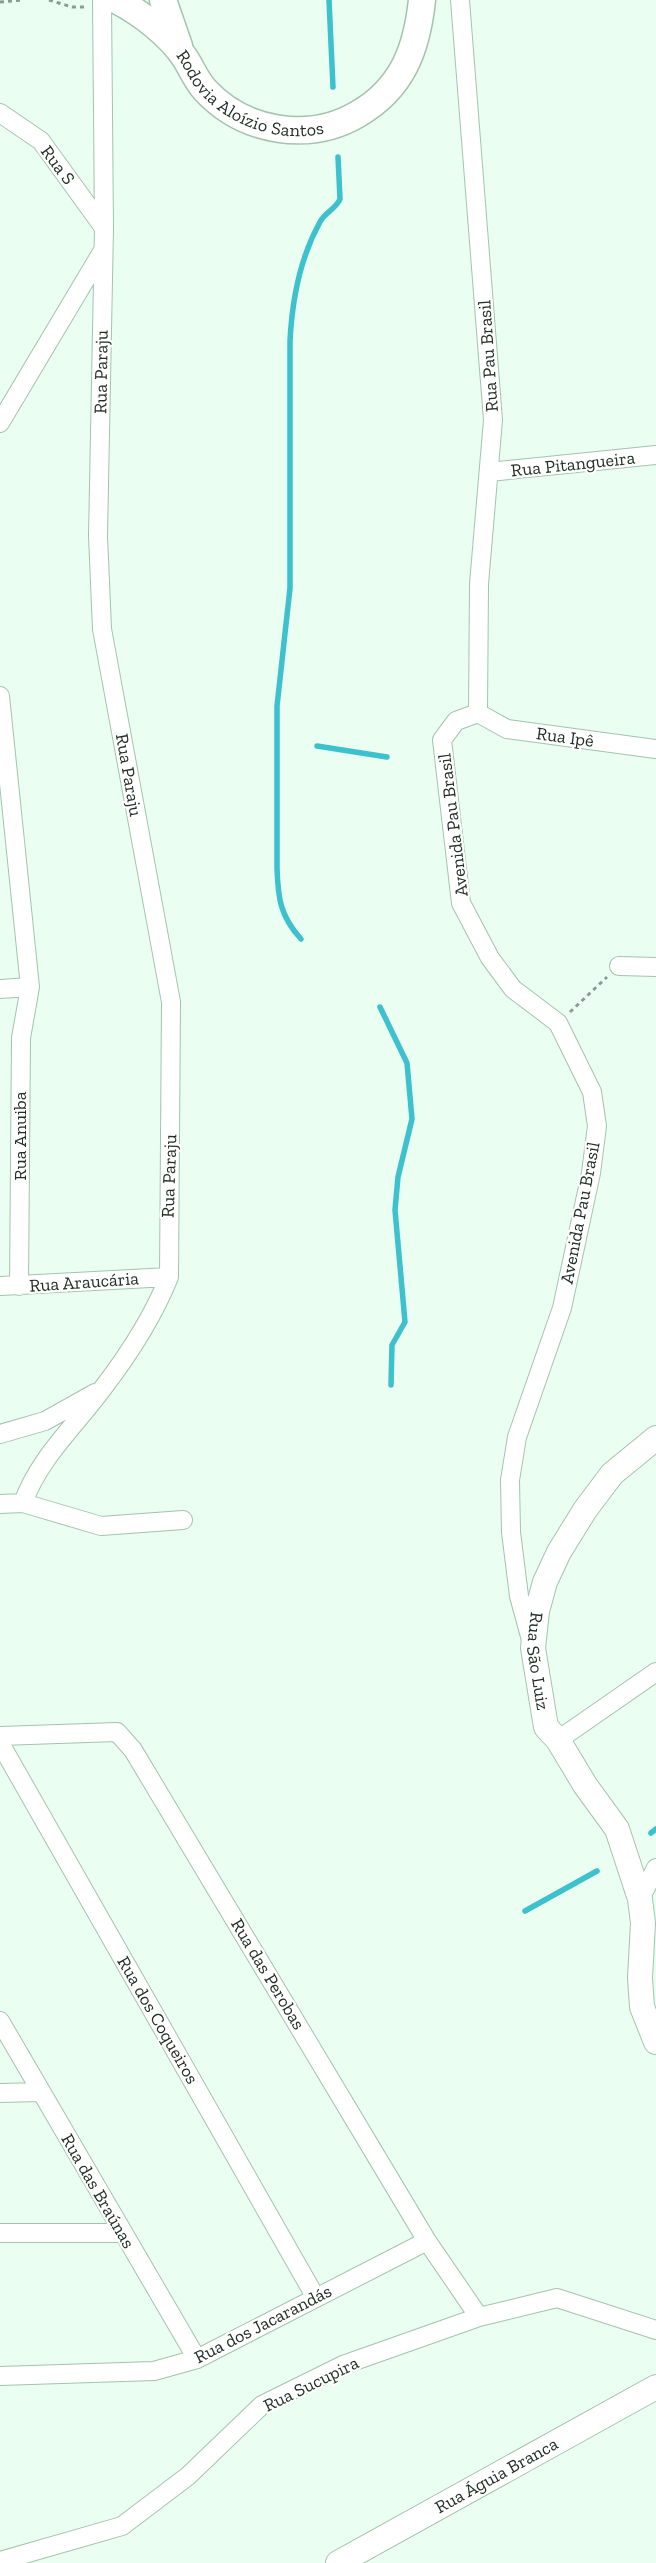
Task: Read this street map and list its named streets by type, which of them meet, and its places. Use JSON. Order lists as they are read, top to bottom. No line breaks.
{"streets":{"main road":["Rodovia Aloízio Santos"],"street":["Rua S","Rua Pau Brasil","Rua Paraju","Rua Pitangueira","Rua Ipê","Avenida Pau Brasil","Rua Anuiba","Rua Araucária","Rua São Luiz","Rua das Perobas","Rua dos Coqueiros","Rua das Braúnas","Rua dos Jacarandás","Rua Sucupira","Rua Águia Branca"]},"crossings":[["Rodovia Aloízio Santos","Rua Paraju"],["Rua S","Rua Paraju"],["Rua Pau Brasil","Rua Pitangueira"],["Rua Pau Brasil","Rua Ipê"],["Rua Pau Brasil","Avenida Pau Brasil"],["Rua Paraju","Rua Araucária"],["Rua Ipê","Avenida Pau Brasil"],["Avenida Pau Brasil","Rua São Luiz"],["Rua Anuiba","Rua Araucária"],["Rua das Perobas","Rua dos Jacarandás"],["Rua das Perobas","Rua Sucupira"],["Rua dos Coqueiros","Rua dos Jacarandás"],["Rua das Braúnas","Rua dos Jacarandás"]]}
